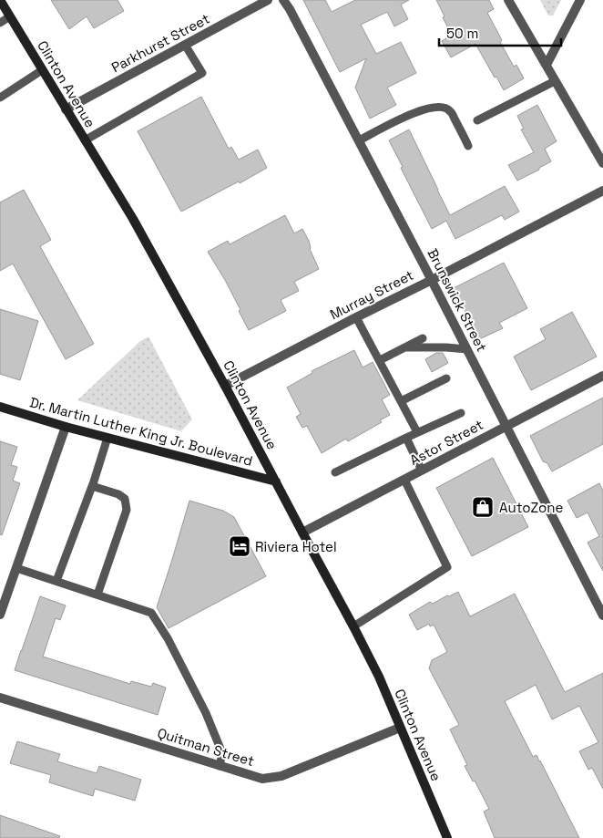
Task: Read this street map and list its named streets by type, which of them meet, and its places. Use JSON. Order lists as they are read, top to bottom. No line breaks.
{"streets":{"main road":["Clinton Avenue","Dr. Martin Luther King Jr. Boulevard"],"street":["Parkhurst Street","Murray Street","Brunswick Street","Astor Street","Quitman Street"]},"crossings":[["Parkhurst Street","Clinton Avenue"],["Clinton Avenue","Murray Street"],["Clinton Avenue","Dr. Martin Luther King Jr. Boulevard"],["Clinton Avenue","Astor Street"],["Clinton Avenue","Quitman Street"],["Murray Street","Brunswick Street"],["Brunswick Street","Astor Street"]],"places":{"shop":["AutoZone"],"hotel":["Riviera Hotel"]},"scale_bar":"50 m"}
